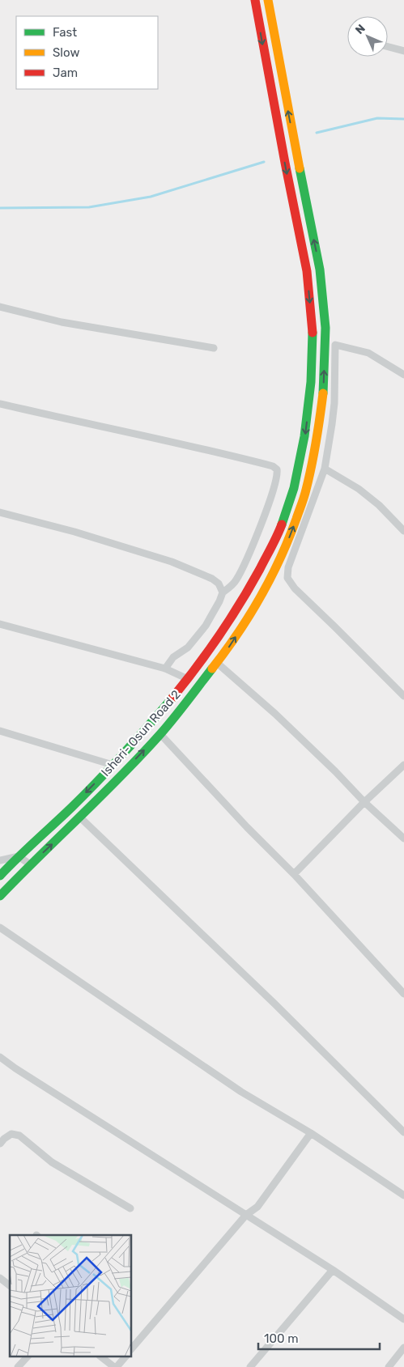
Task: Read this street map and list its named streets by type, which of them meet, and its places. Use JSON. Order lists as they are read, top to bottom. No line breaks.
{"streets":{"main road":["Isheri- Osun Road 2"]},"legend":["Fast","Slow","Jam"],"scale_bar":"100 m","north":"top left"}
